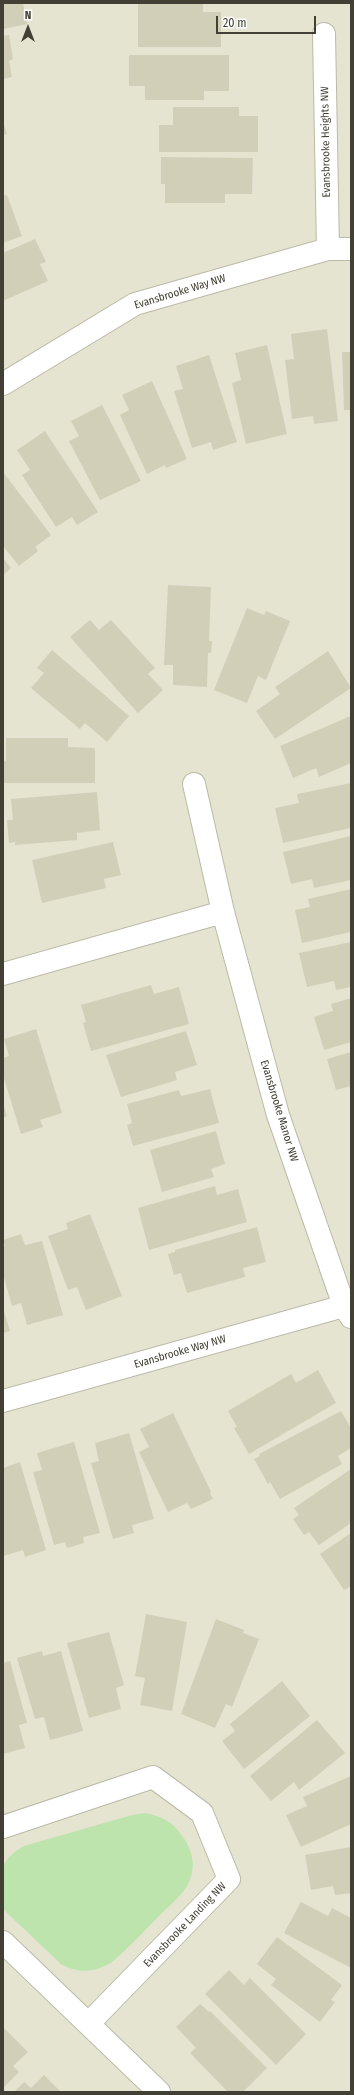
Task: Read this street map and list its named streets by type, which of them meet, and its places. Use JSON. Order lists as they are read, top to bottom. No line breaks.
{"streets":{"street":["Evansbrooke Heights NW","Evansbrooke Way NW","Evansbrooke Manor NW","Evansbrooke Landing NW"]},"crossings":[["Evansbrooke Heights NW","Evansbrooke Way NW"],["Evansbrooke Way NW","Evansbrooke Manor NW"]],"scale_bar":"20 m","north":"top"}
